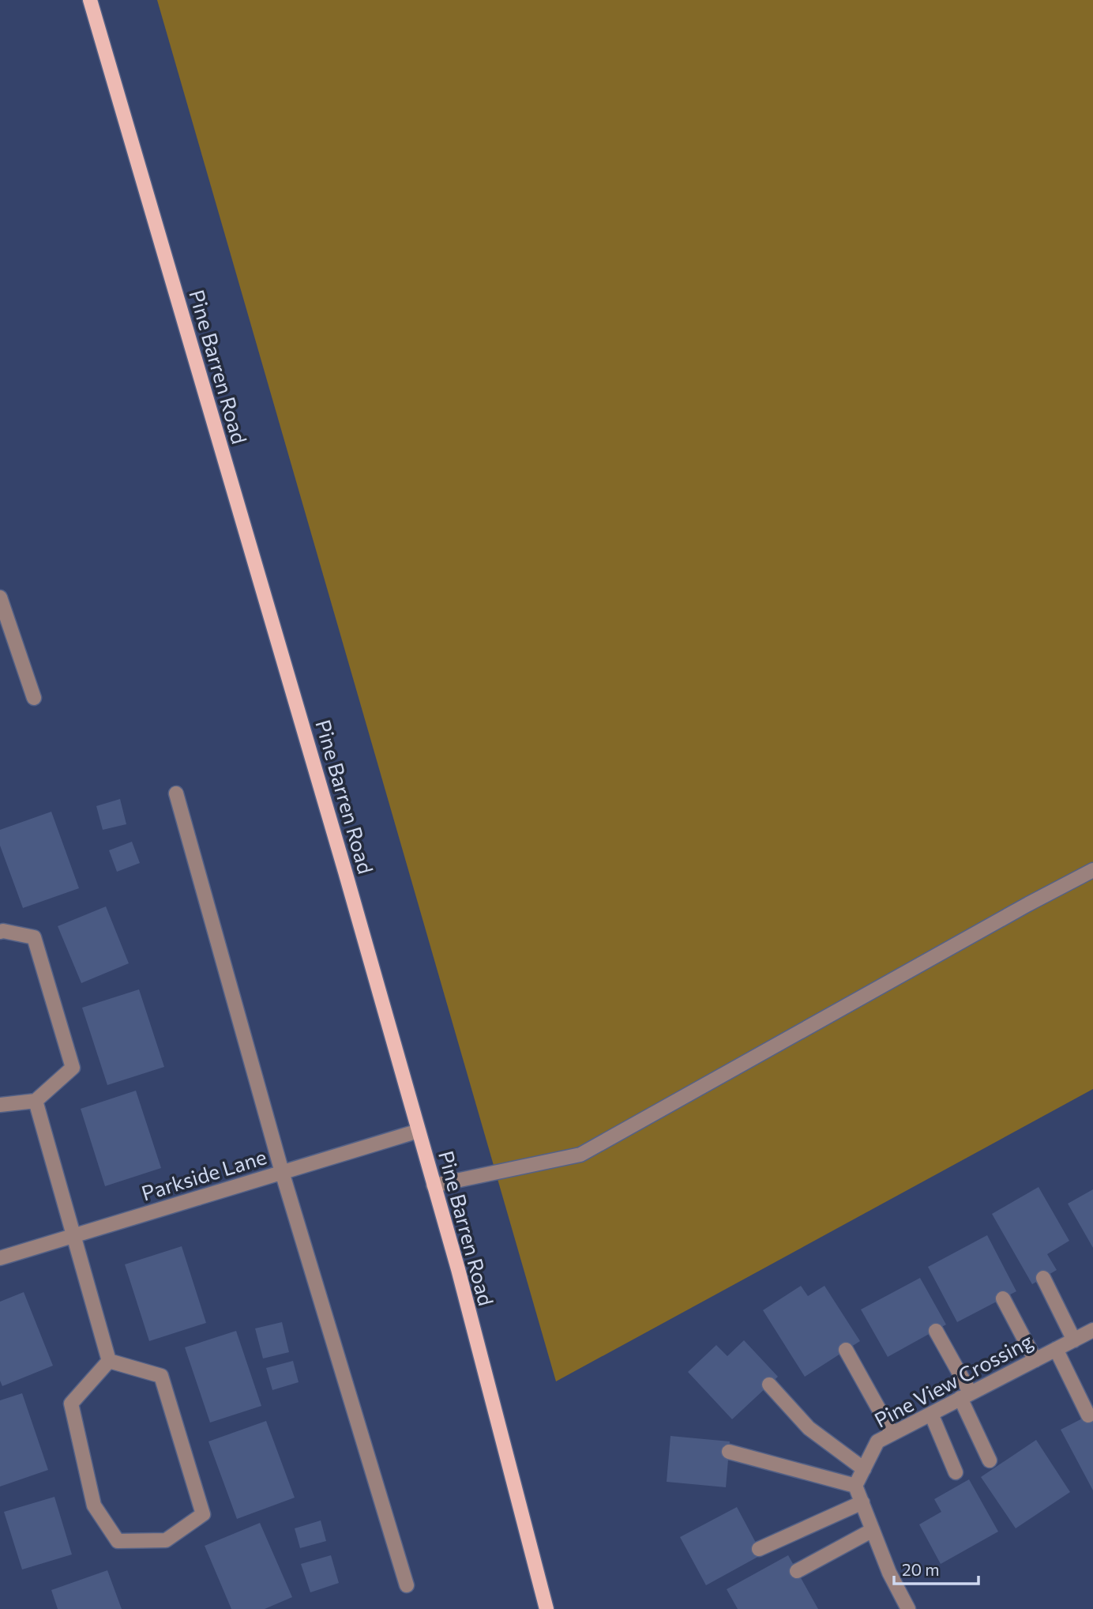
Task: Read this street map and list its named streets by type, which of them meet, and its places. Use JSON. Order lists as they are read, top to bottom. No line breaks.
{"streets":{"main road":["Pine Barren Road"],"street":["Parkside Lane","Pine View Crossing"]},"crossings":[["Pine Barren Road","Parkside Lane"]],"scale_bar":"20 m"}
